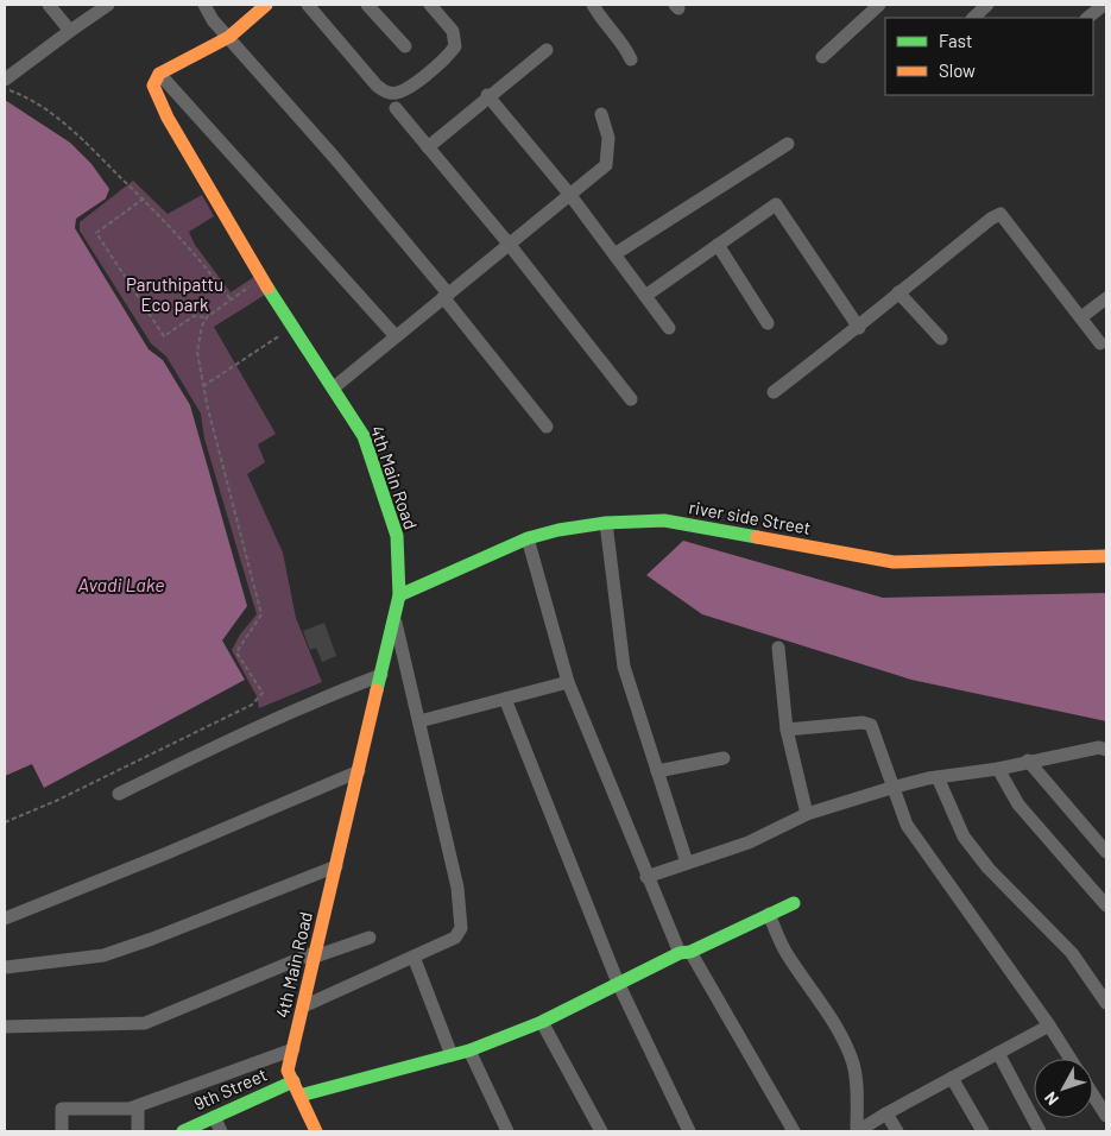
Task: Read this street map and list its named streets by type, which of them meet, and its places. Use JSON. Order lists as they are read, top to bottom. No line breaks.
{"streets":{"street":["4th Main Road","river side Street","9th Street"]},"crossings":[["4th Main Road","river side Street"],["4th Main Road","9th Street"]],"water":["Avadi Lake"],"parks":["Paruthipattu Eco park"],"legend":["Fast","Slow"],"north":"bottom left"}
